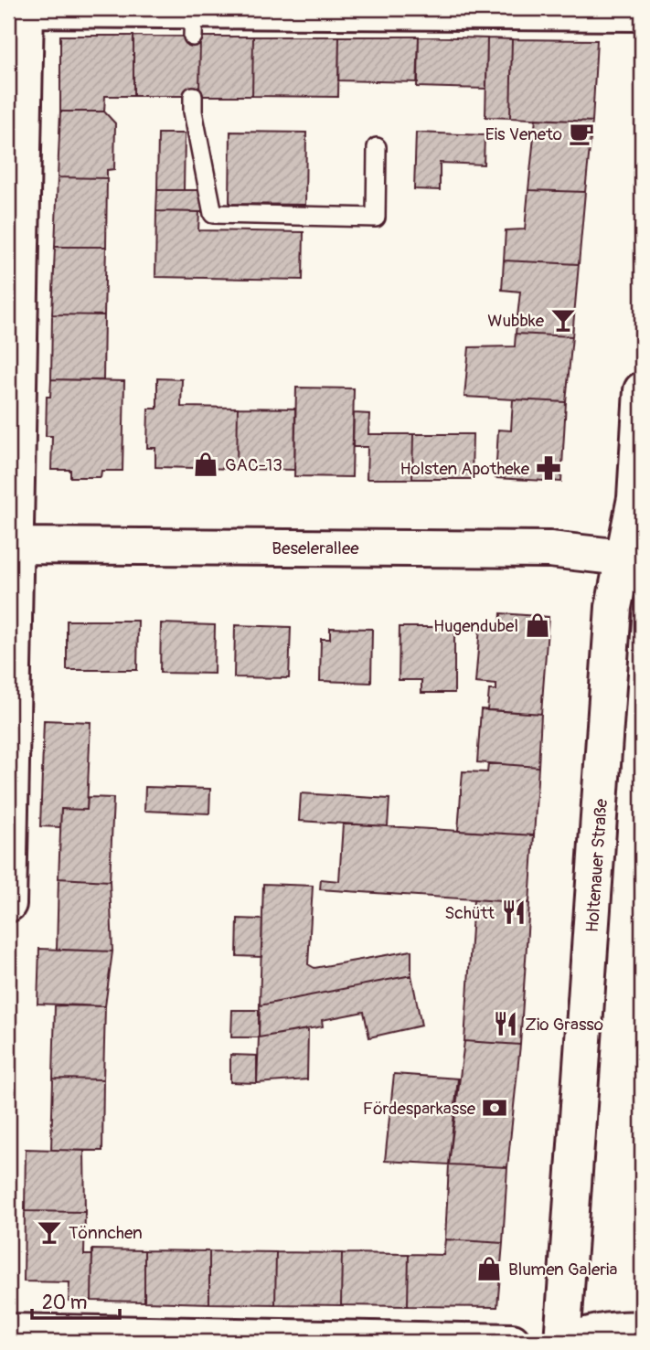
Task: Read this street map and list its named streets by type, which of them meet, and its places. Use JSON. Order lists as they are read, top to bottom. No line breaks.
{"streets":{"street":["Beselerallee","Holtenauer Straße"]},"crossings":[["Beselerallee","Holtenauer Straße"]],"places":{"cafe":["Eis Veneto"],"bar":["Wubbke","Tönnchen"],"shop":["GAC-13","Hugendubel","Blumen Galeria"],"pharmacy":["Holsten Apotheke"],"restaurant":["Schütt","Zio Grasso"],"bank":["Fördesparkasse"]},"scale_bar":"20 m"}
